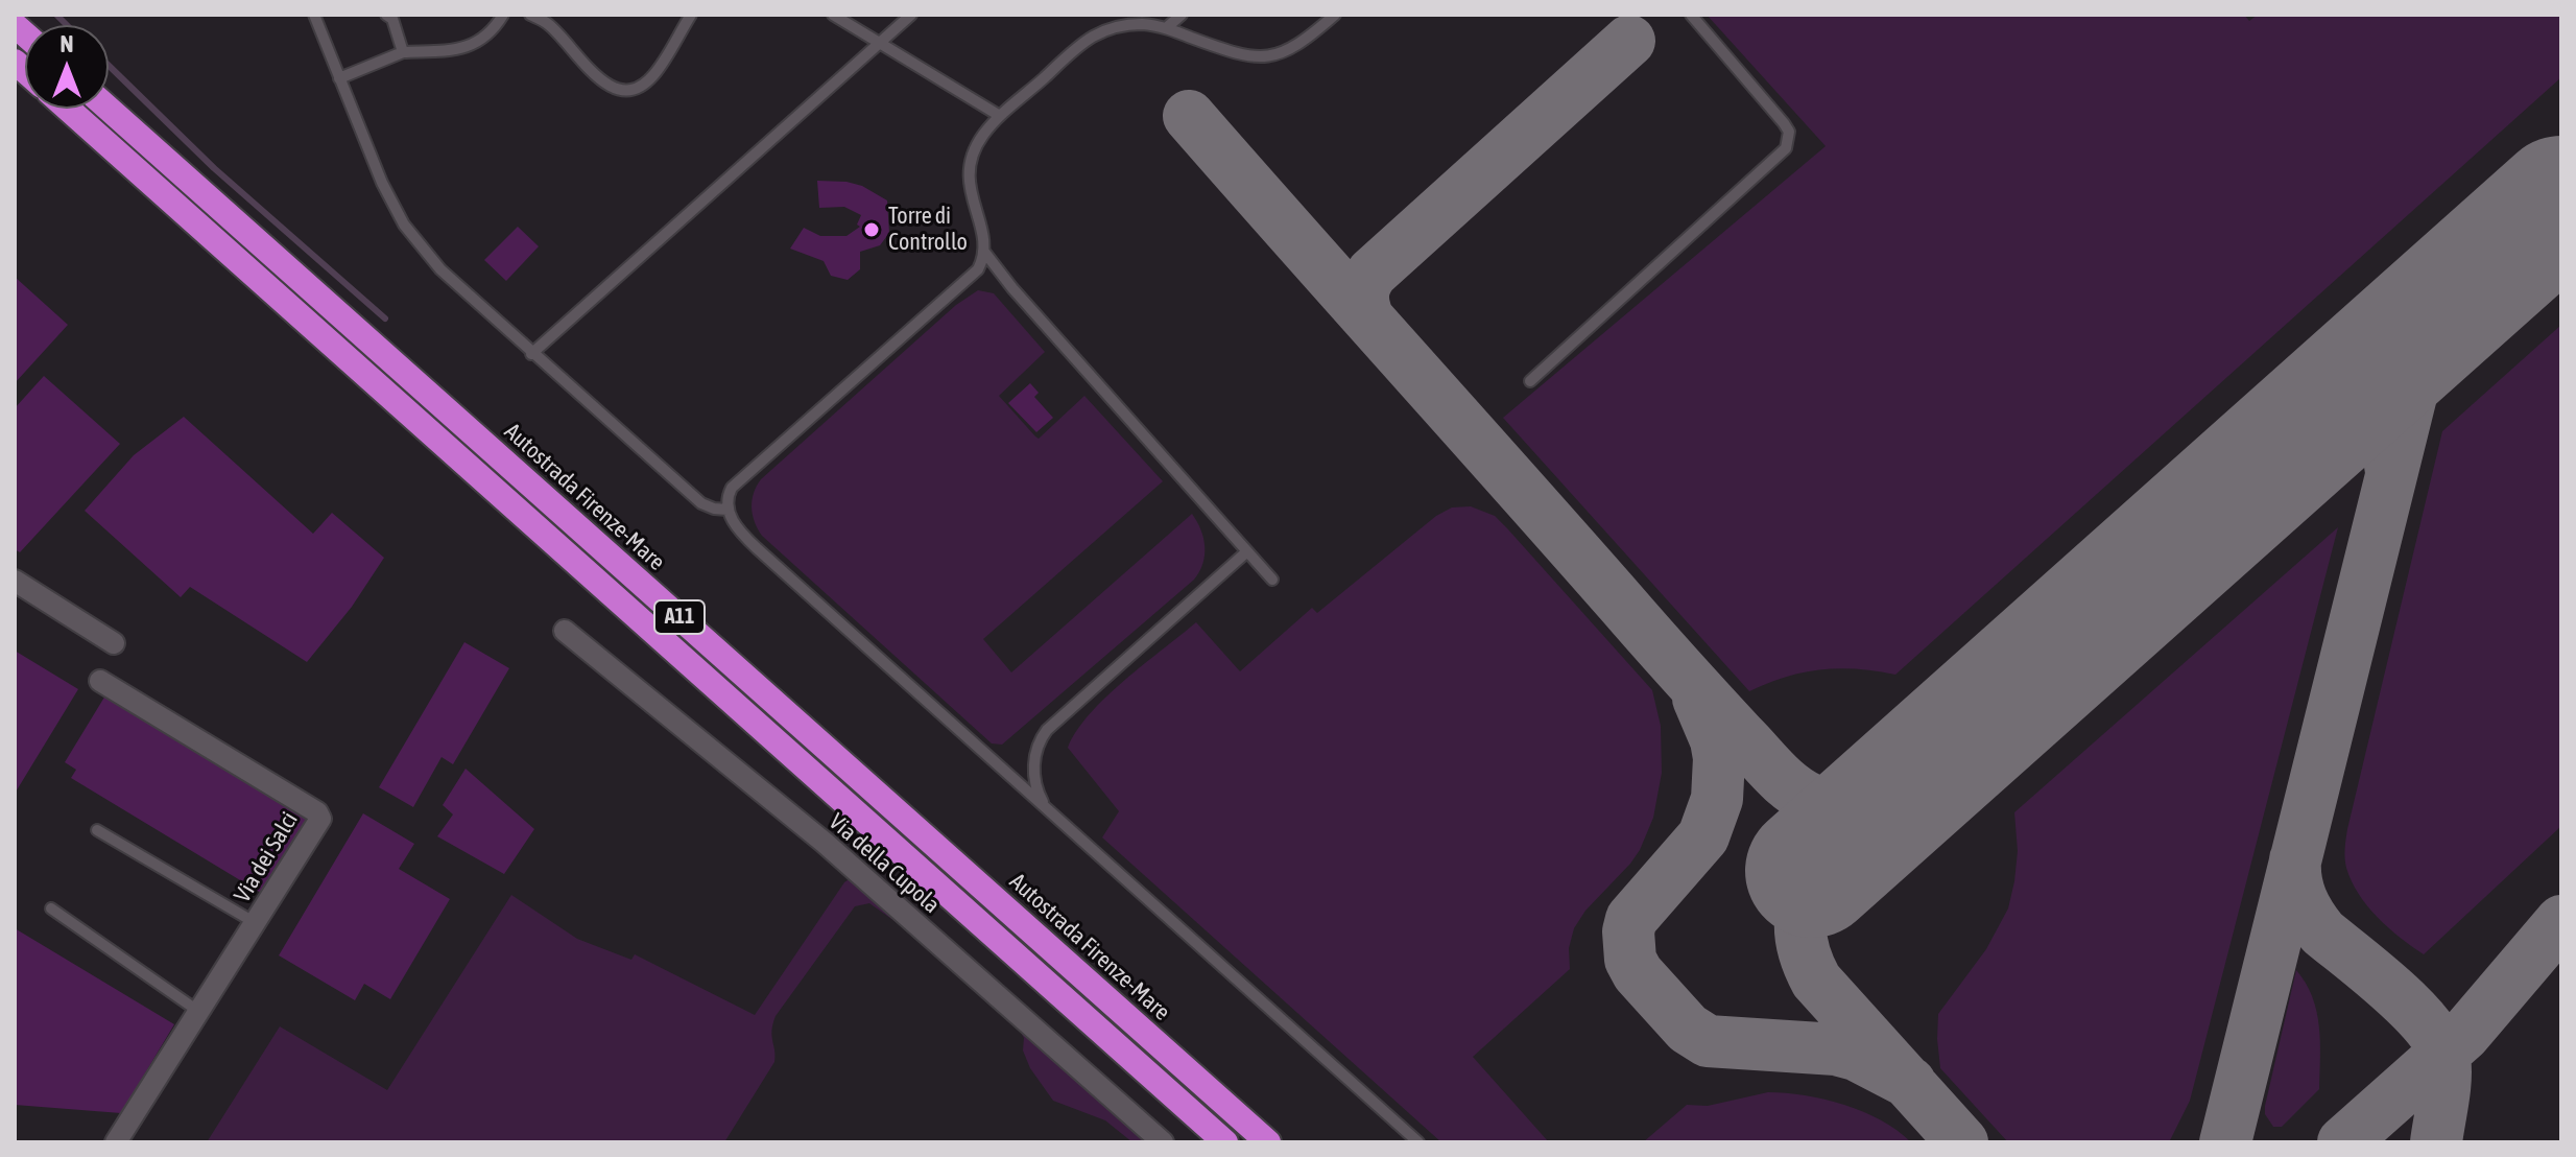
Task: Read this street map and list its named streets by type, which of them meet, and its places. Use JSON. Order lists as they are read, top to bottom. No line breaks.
{"streets":{"highway":["Autostrada Firenze-Mare","A11"],"street":["Via dei Salci","Via della Cupola"]},"places":["Torre di Controllo"],"north":"top"}
